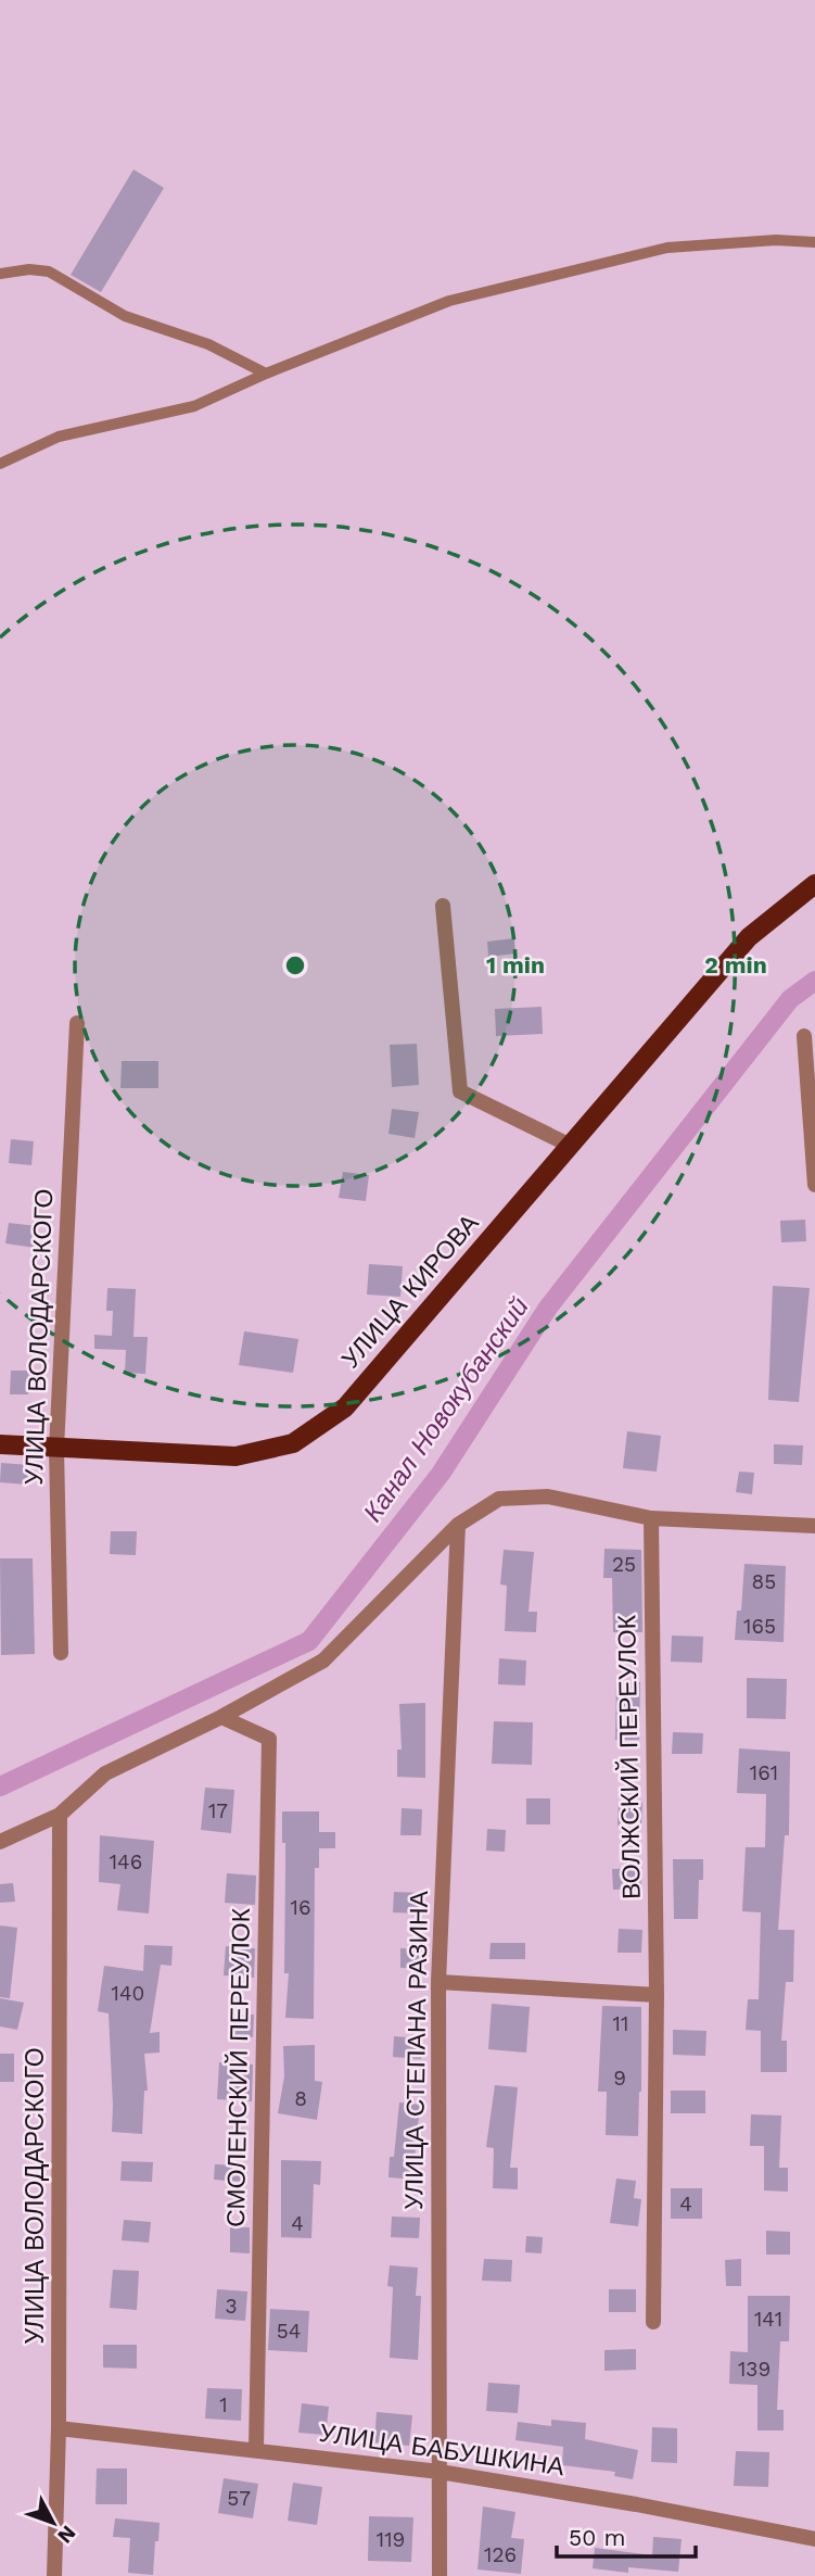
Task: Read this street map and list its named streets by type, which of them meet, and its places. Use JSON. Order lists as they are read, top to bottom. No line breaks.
{"streets":{"main road":["УЛИЦА КИРОВА"],"street":["УЛИЦА ВОЛОДАРСКОГО","ВОЛЖСКИЙ ПЕРЕУЛОК","УЛИЦА СТЕПАНА РАЗИНА","СМОЛЕНСКИЙ ПЕРЕУЛОК","УЛИЦА БАБУШКИНА"]},"crossings":[["УЛИЦА КИРОВА","УЛИЦА ВОЛОДАРСКОГО"],["УЛИЦА ВОЛОДАРСКОГО","УЛИЦА БАБУШКИНА"],["УЛИЦА СТЕПАНА РАЗИНА","УЛИЦА БАБУШКИНА"],["СМОЛЕНСКИЙ ПЕРЕУЛОК","УЛИЦА БАБУШКИНА"]],"water":["Канал Новокубанский"],"house_numbers":["25","85","165","161","17","146","16","140","11","9","8","4","4","3","141","54","139","1","57","119","126"],"scale_bar":"50 m","north":"bottom right","rings":["1 min","2 min"]}
